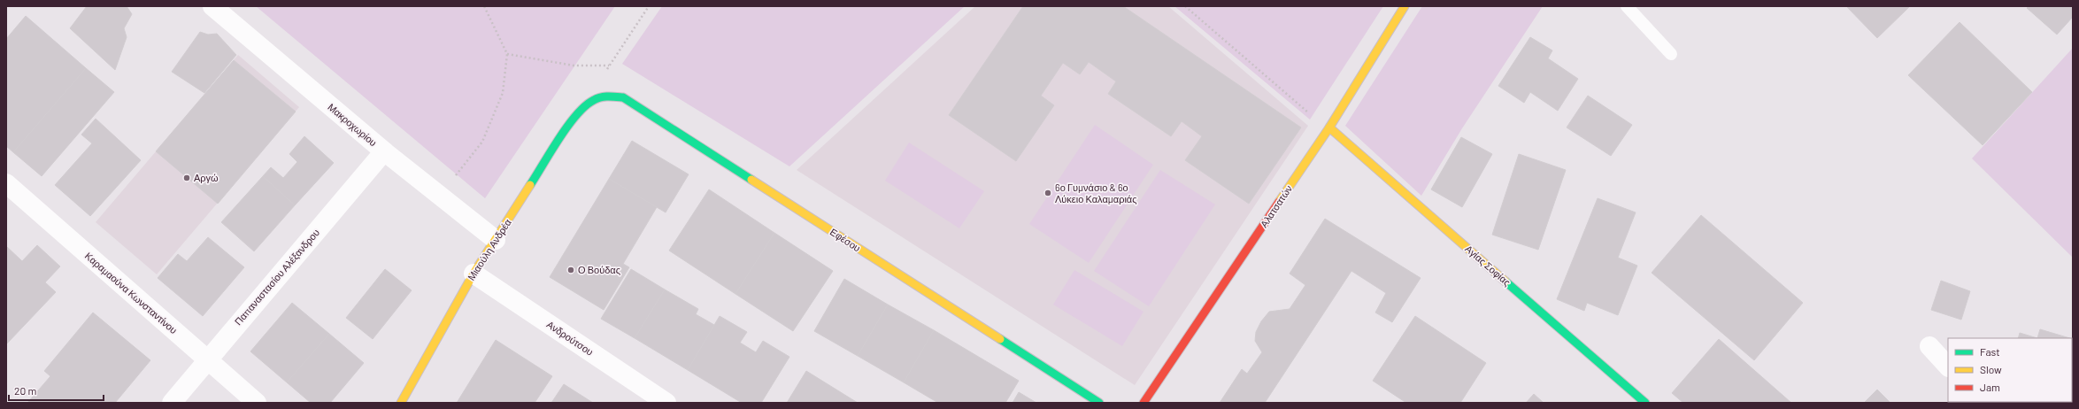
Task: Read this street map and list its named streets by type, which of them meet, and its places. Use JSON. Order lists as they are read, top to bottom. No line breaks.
{"streets":{"street":["Μακροχωρίου","Αλατσατών","Εφέσου","Μιαούλη Ανδρέα","Αγίας Σοφίας","Παπαναστασίου Αλέξανδρου","Καραμαούνα Κωνσταντίνου","Ανδρούτσου"]},"crossings":[["Μακροχωρίου","Μιαούλη Ανδρέα"],["Μακροχωρίου","Παπαναστασίου Αλέξανδρου"],["Αλατσατών","Αγίας Σοφίας"],["Εφέσου","Μιαούλη Ανδρέα"],["Μιαούλη Ανδρέα","Ανδρούτσου"],["Παπαναστασίου Αλέξανδρου","Καραμαούνα Κωνσταντίνου"]],"places":["Αργώ","6ο Γυμνάσιο & 6ο Λύκειο Καλαμαριάς","Ο Βούδας"],"legend":["Fast","Slow","Jam"],"scale_bar":"20 m"}
